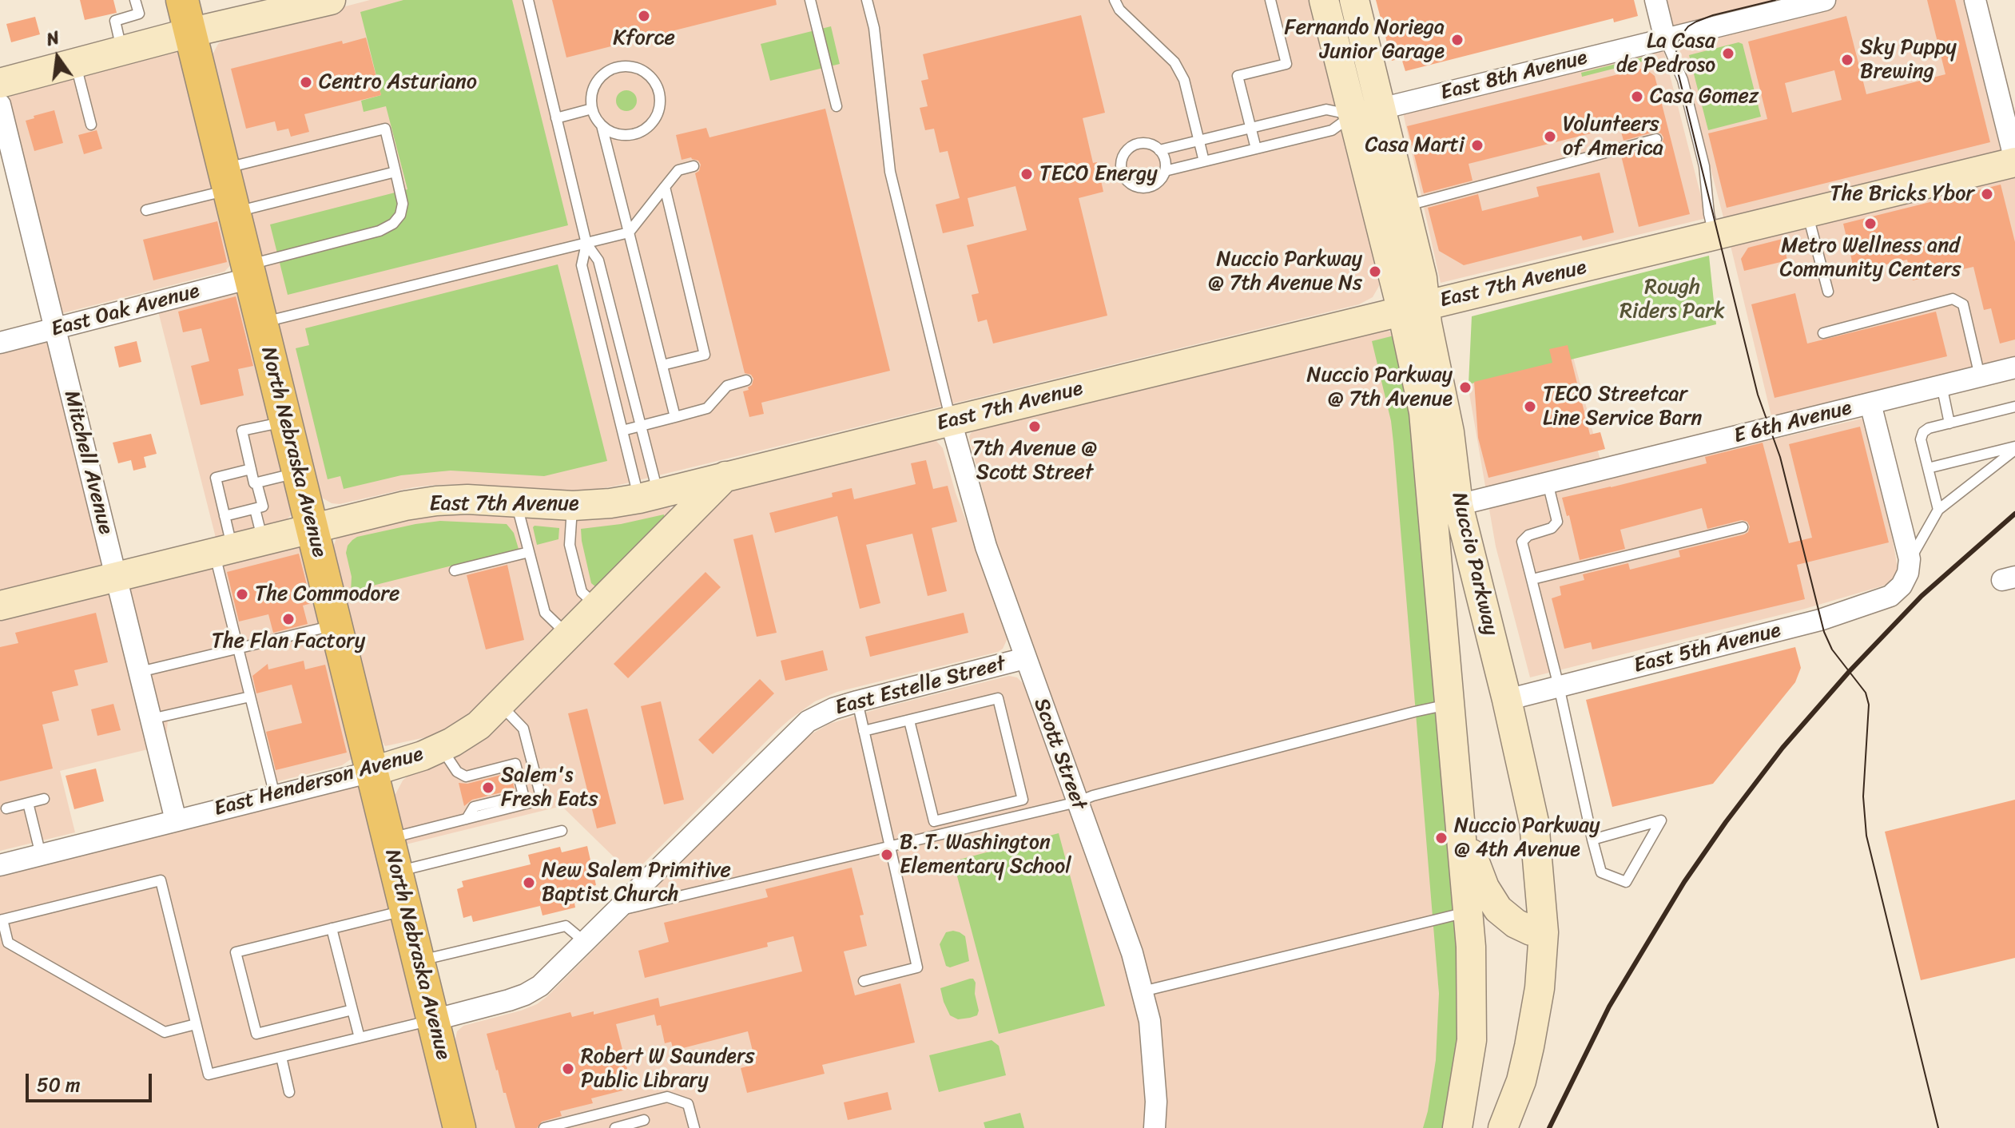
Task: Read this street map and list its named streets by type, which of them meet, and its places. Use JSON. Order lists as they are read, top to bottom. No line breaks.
{"streets":{"main road":["North Nebraska Avenue"],"street":["East 8th Avenue","East 7th Avenue","East Oak Avenue","E 6th Avenue","Mitchell Avenue","Nuccio Parkway","East 5th Avenue","East Estelle Street","Scott Street","East Henderson Avenue"]},"crossings":[["East 8th Avenue","Nuccio Parkway"],["East 7th Avenue","North Nebraska Avenue"],["East 7th Avenue","Mitchell Avenue"],["East 7th Avenue","Nuccio Parkway"],["East 7th Avenue","Scott Street"],["East 7th Avenue","East Henderson Avenue"],["East Oak Avenue","North Nebraska Avenue"],["East Oak Avenue","Mitchell Avenue"],["E 6th Avenue","Nuccio Parkway"],["North Nebraska Avenue","East Estelle Street"],["North Nebraska Avenue","East Henderson Avenue"],["Mitchell Avenue","East Henderson Avenue"],["Nuccio Parkway","East 5th Avenue"],["East Estelle Street","Scott Street"]],"parks":["Rough Riders Park"],"places":["Kforce","Fernando Noriega Junior Garage","La Casa de Pedroso","Sky Puppy Brewing","Centro Asturiano","Casa Gomez","Volunteers of America","Casa Marti","TECO Energy","The Bricks Ybor","Metro Wellness and Community Centers","Nuccio Parkway @ 7th Avenue Ns","Nuccio Parkway @ 7th Avenue","TECO Streetcar Line Service Barn","7th Avenue @ Scott Street","The Commodore","The Flan Factory","Salem's Fresh Eats","Nuccio Parkway @ 4th Avenue","B. T. Washington Elementary School","New Salem Primitive Baptist Church","Robert W Saunders Public Library"],"scale_bar":"50 m","north":"top"}
